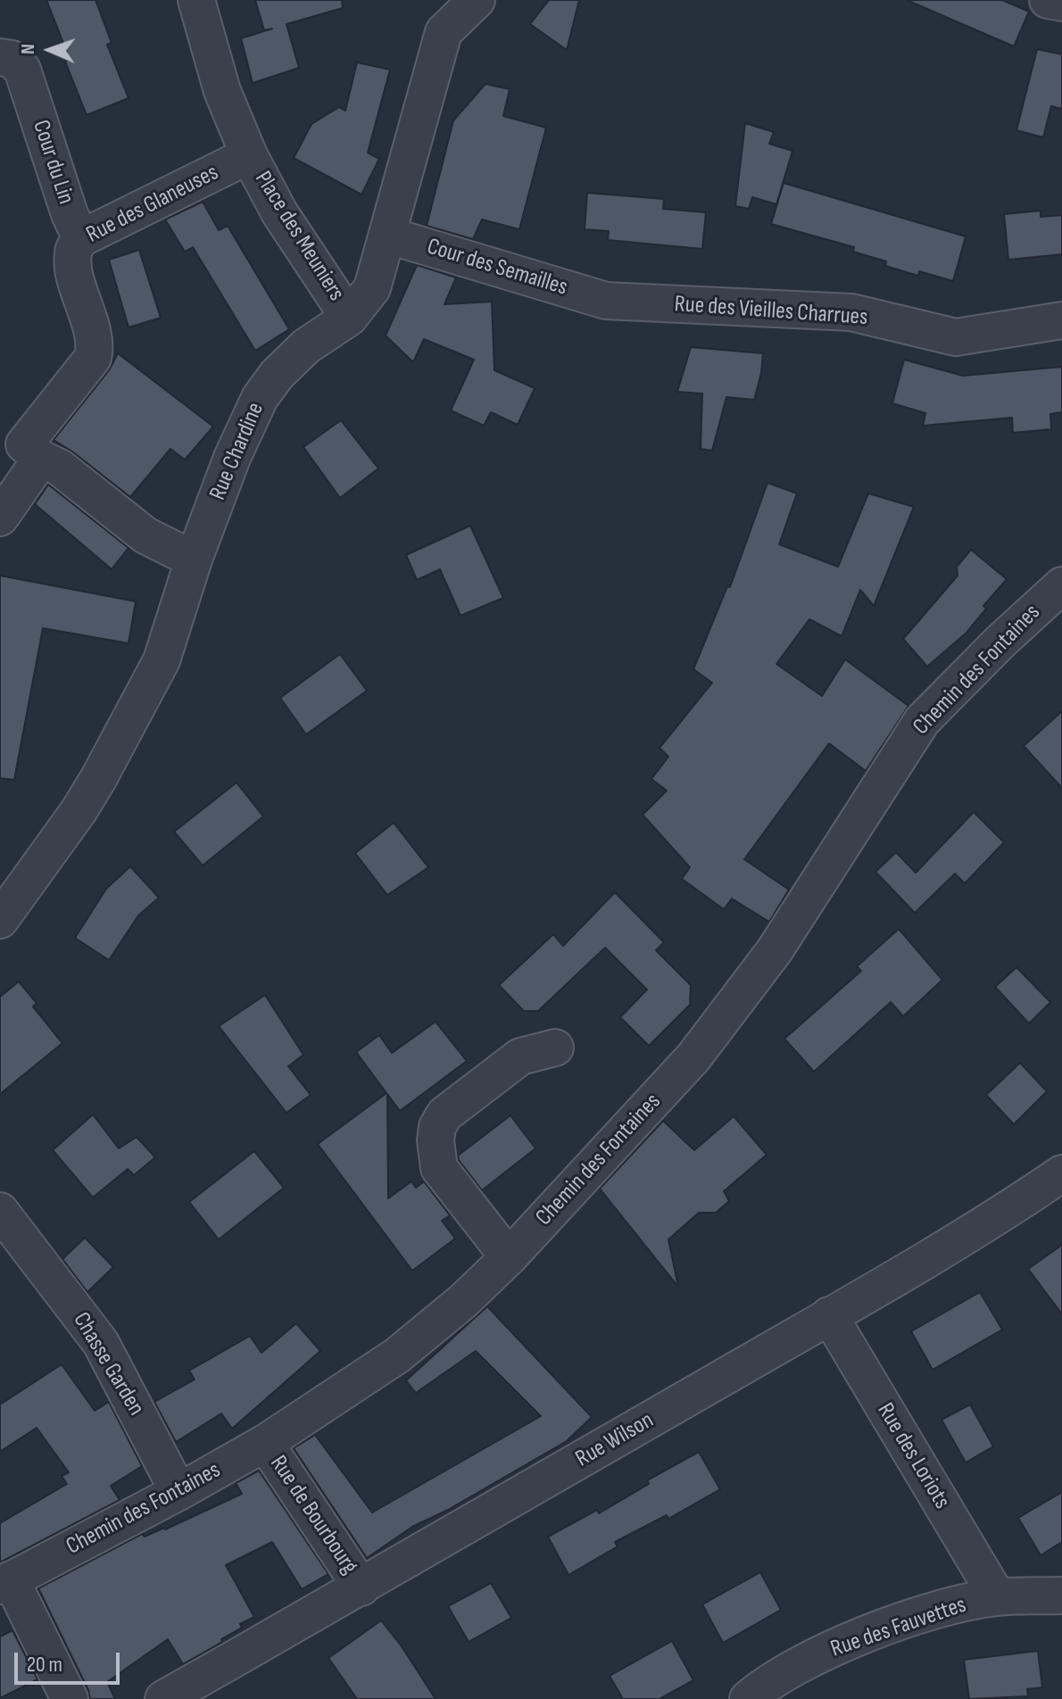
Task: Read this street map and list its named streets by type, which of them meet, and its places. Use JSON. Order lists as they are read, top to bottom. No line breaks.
{"streets":{"street":["Cour du Lin","Rue des Glaneuses","Place des Meuniers","Cour des Semailles","Rue des Vieilles Charrues","Rue Chardine","Chemin des Fontaines","Chasse Garden","Rue Wilson","Rue des Loriots","Rue de Bourbourg","Rue des Fauvettes"]},"crossings":[["Cour du Lin","Rue des Glaneuses"],["Rue des Glaneuses","Place des Meuniers"],["Place des Meuniers","Rue Chardine"],["Cour des Semailles","Rue des Vieilles Charrues"],["Cour des Semailles","Rue Chardine"],["Chemin des Fontaines","Chasse Garden"],["Chemin des Fontaines","Rue de Bourbourg"],["Rue Wilson","Rue des Loriots"],["Rue Wilson","Rue de Bourbourg"],["Rue des Loriots","Rue des Fauvettes"]],"scale_bar":"20 m","north":"left"}
